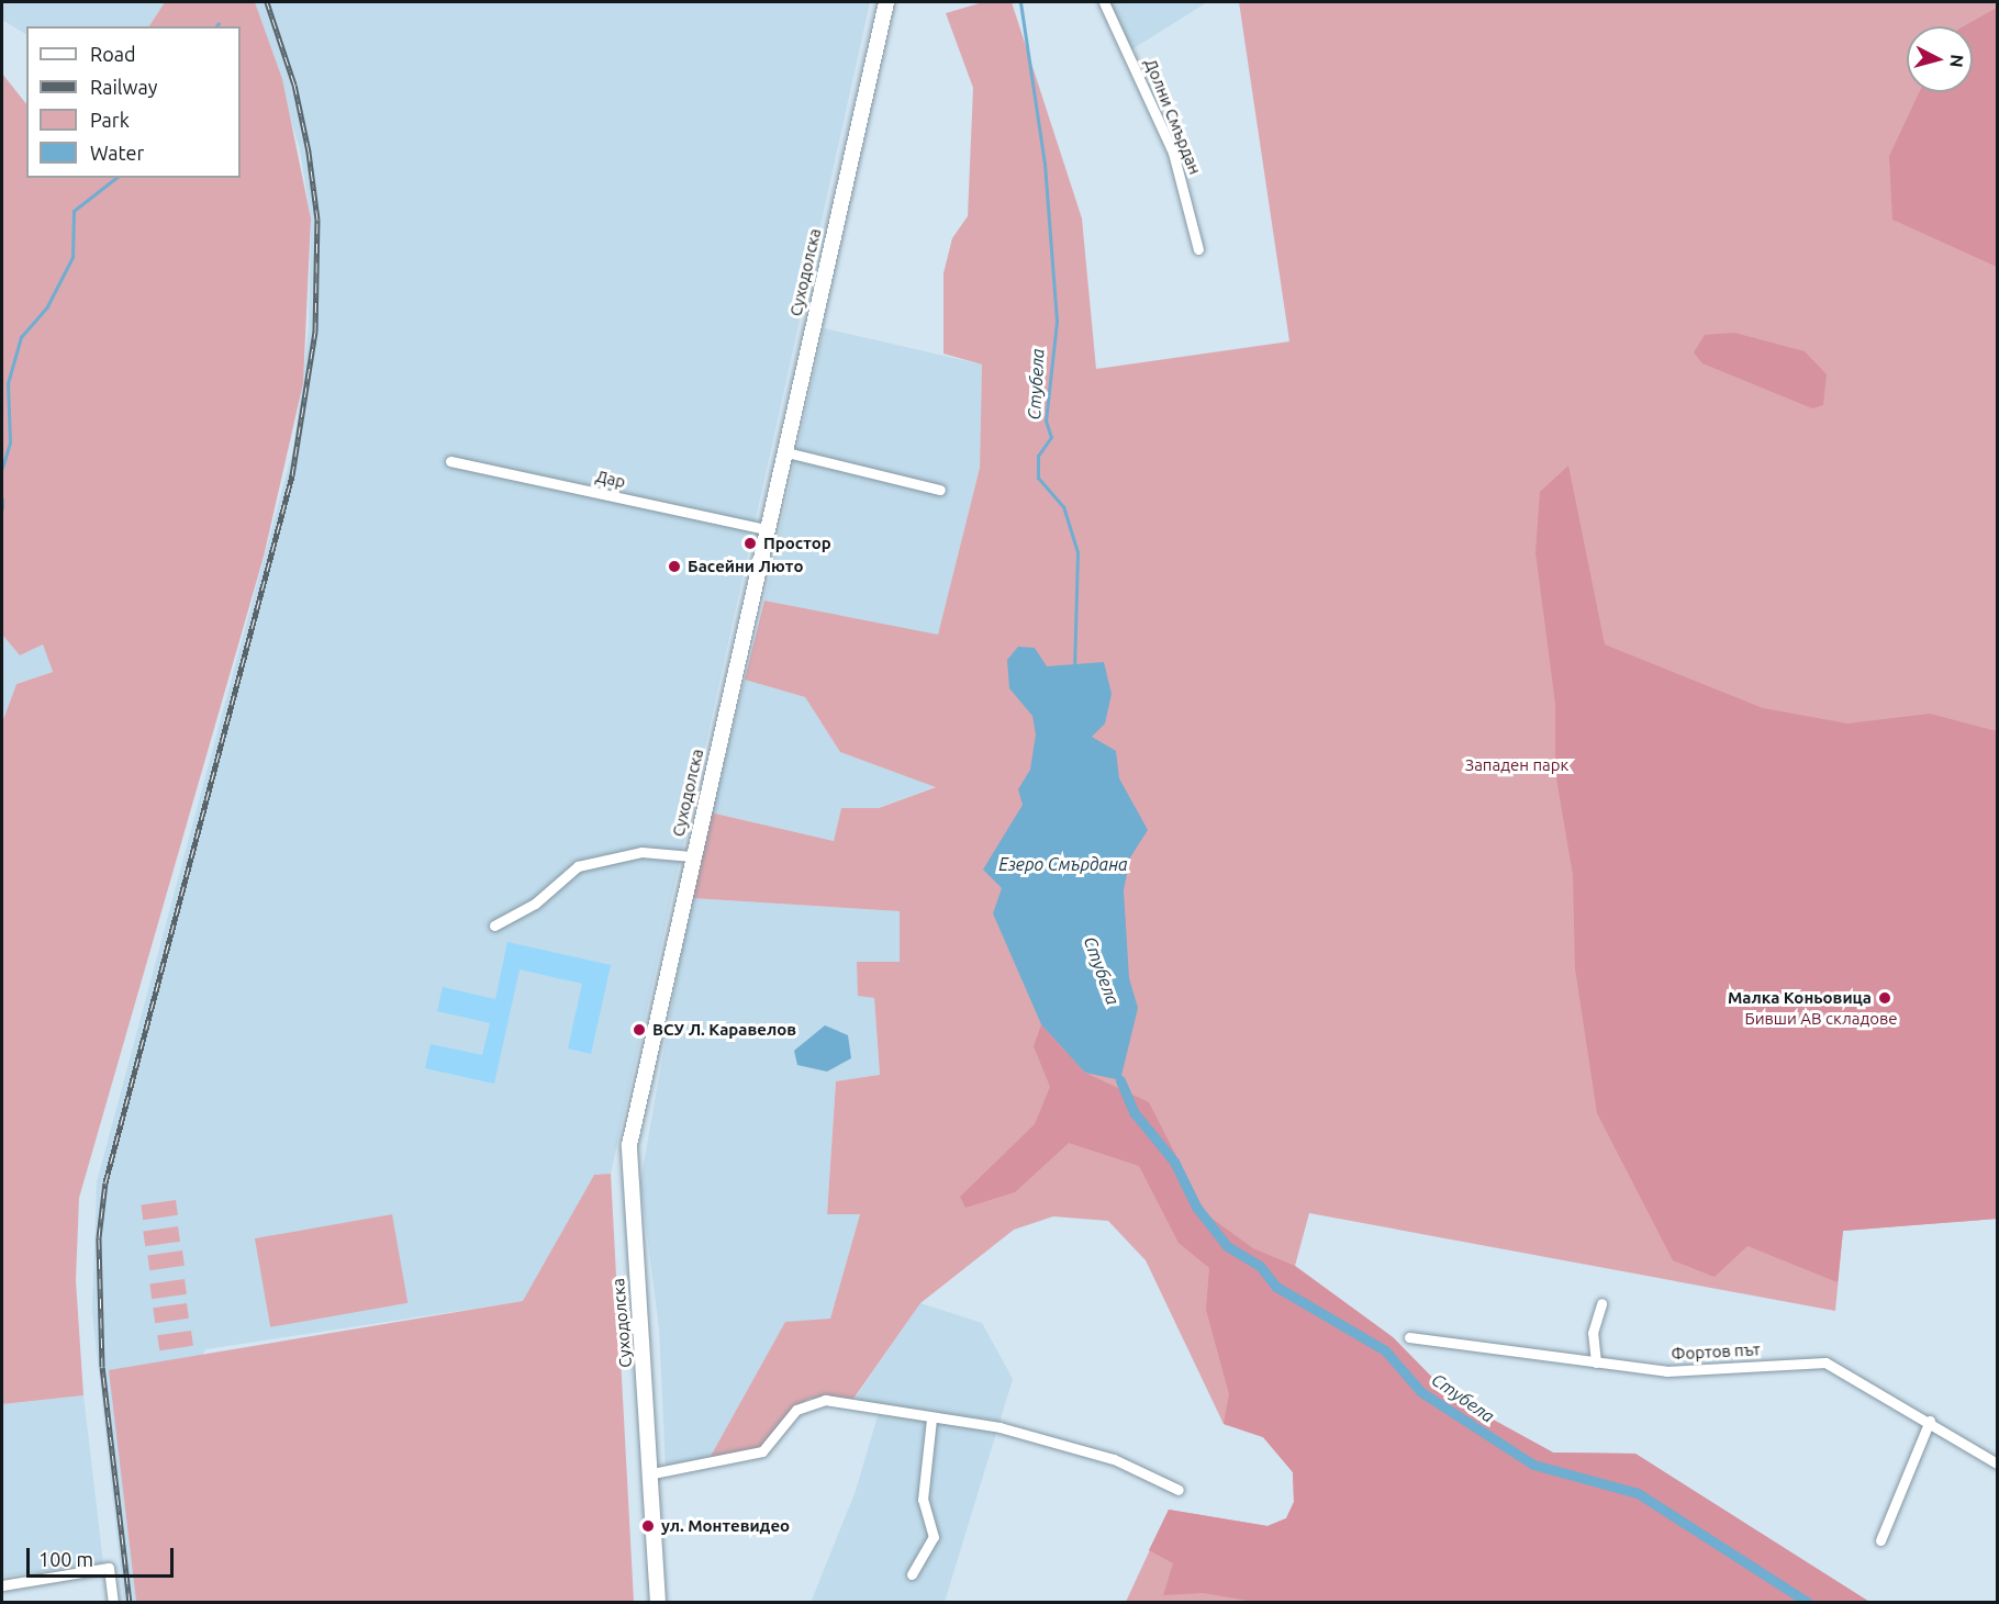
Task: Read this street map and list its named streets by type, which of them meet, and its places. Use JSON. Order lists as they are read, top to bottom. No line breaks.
{"streets":{"street":["Долни Смърдан","Суходолска","Дар","Фортов път"]},"crossings":[["Суходолска","Дар"]],"water":["Стубела","Езеро Смърдана"],"parks":["Западен парк","Бивши АВ складове"],"places":["Простор","Басейни Люто","Малка Коньовица","ВСУ Л. Каравелов","ул. Монтевидео"],"legend":["Road","Railway","Park","Water"],"scale_bar":"100 m","north":"right"}
